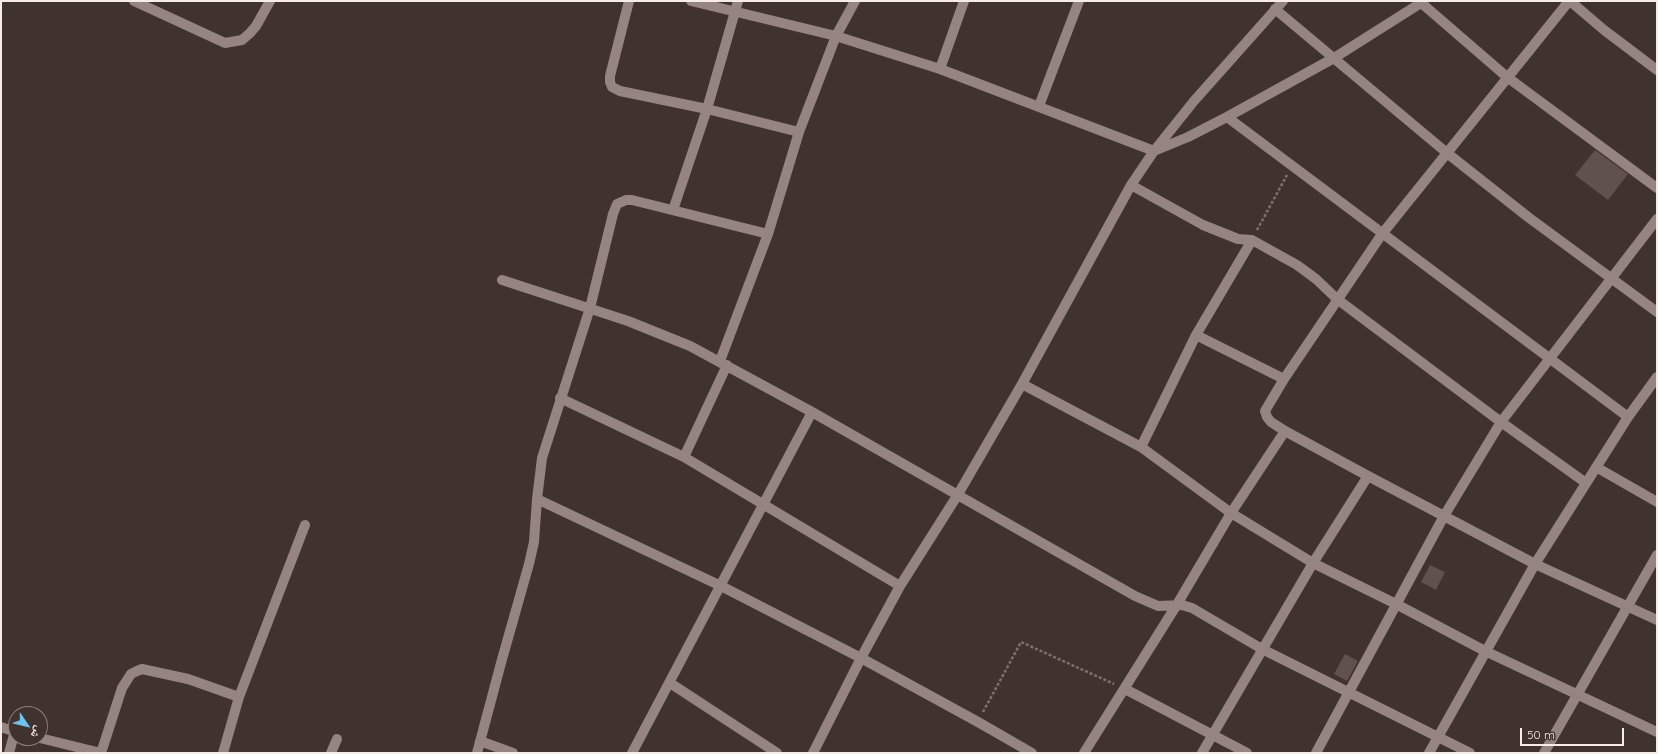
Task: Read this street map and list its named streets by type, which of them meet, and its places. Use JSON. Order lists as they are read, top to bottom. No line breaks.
{"scale_bar":"50 m","north":"bottom right"}
